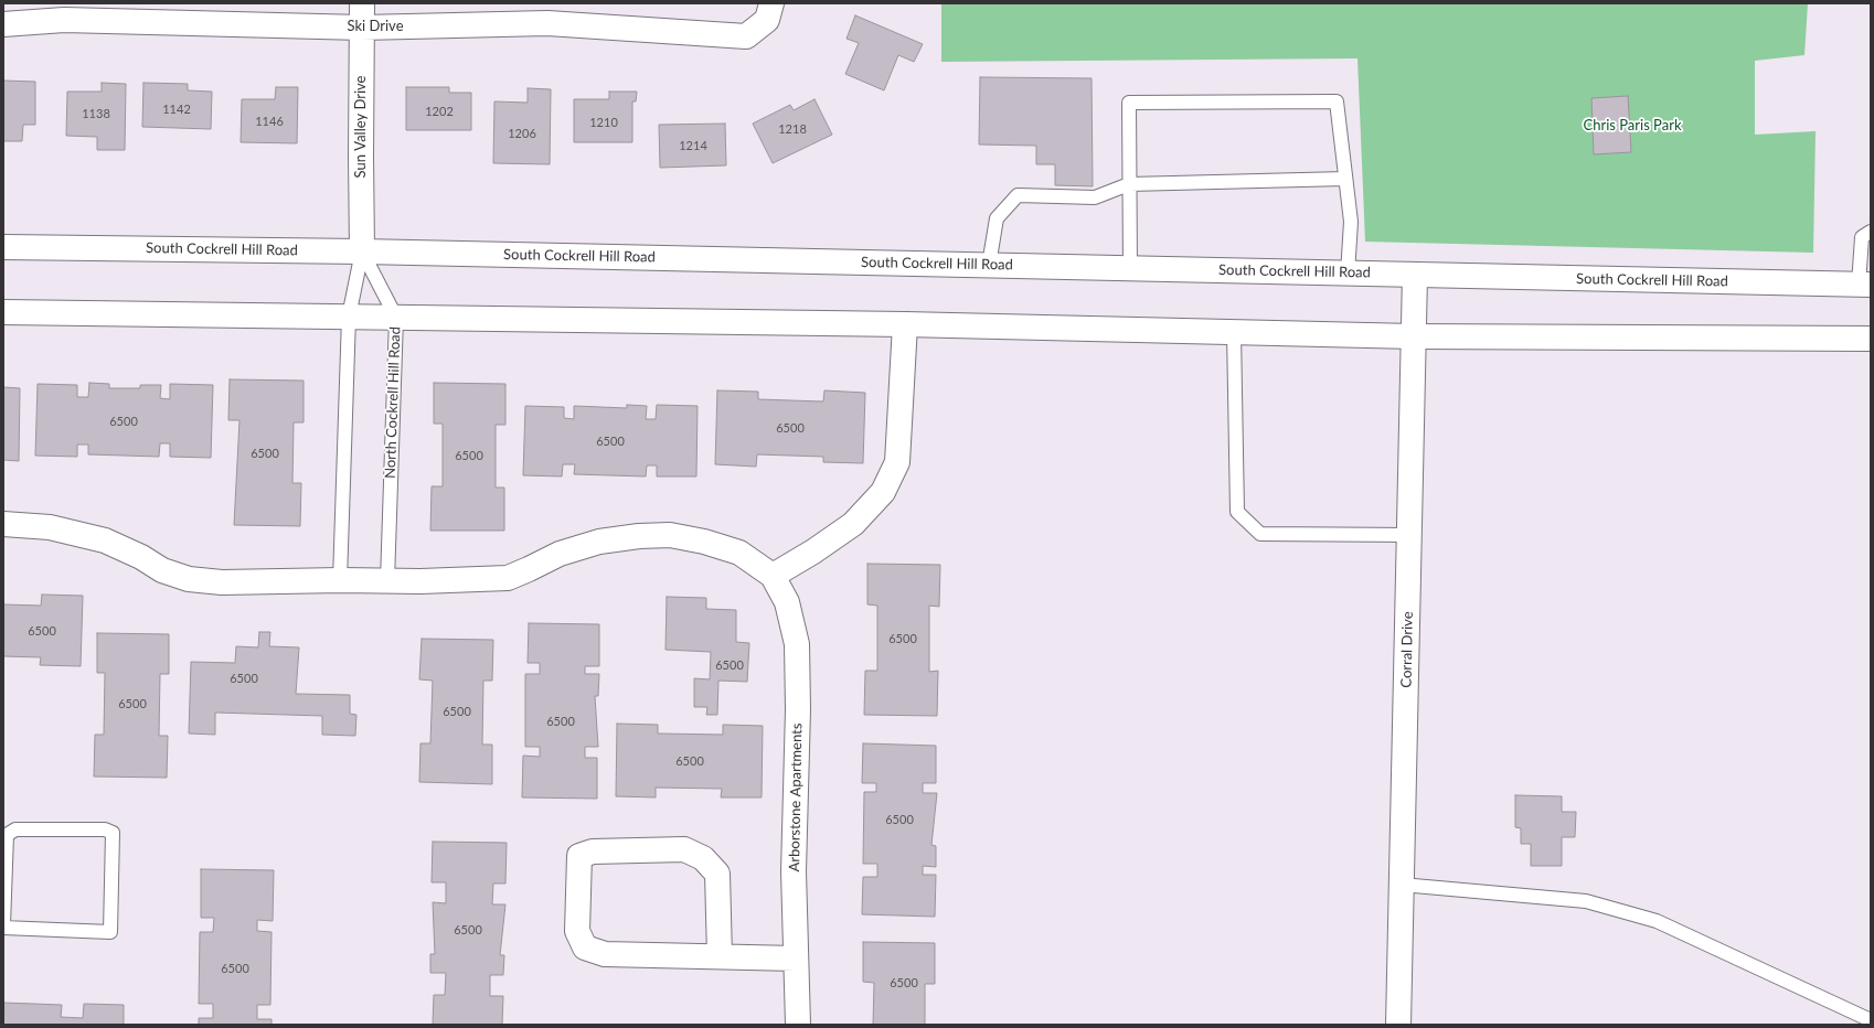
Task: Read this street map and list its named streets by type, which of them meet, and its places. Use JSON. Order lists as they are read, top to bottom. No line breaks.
{"streets":{"street":["Ski Drive","Sun Valley Drive","South Cockrell Hill Road","Corral Drive","Arborstone Apartments"],"lane":["North Cockrell Hill Road"]},"crossings":[["Ski Drive","Sun Valley Drive"],["Sun Valley Drive","South Cockrell Hill Road"],["Sun Valley Drive","North Cockrell Hill Road"],["South Cockrell Hill Road","North Cockrell Hill Road"],["South Cockrell Hill Road","Corral Drive"],["North Cockrell Hill Road","Arborstone Apartments"]],"parks":["Chris Paris Park"],"house_numbers":["1142","1202","1138","1146","1210","1218","1206","1214","6500","6500","6500","6500","6500","6500","6500","6500","6500","6500","6500","6500","6500","6500","6500","6500","6500"]}
